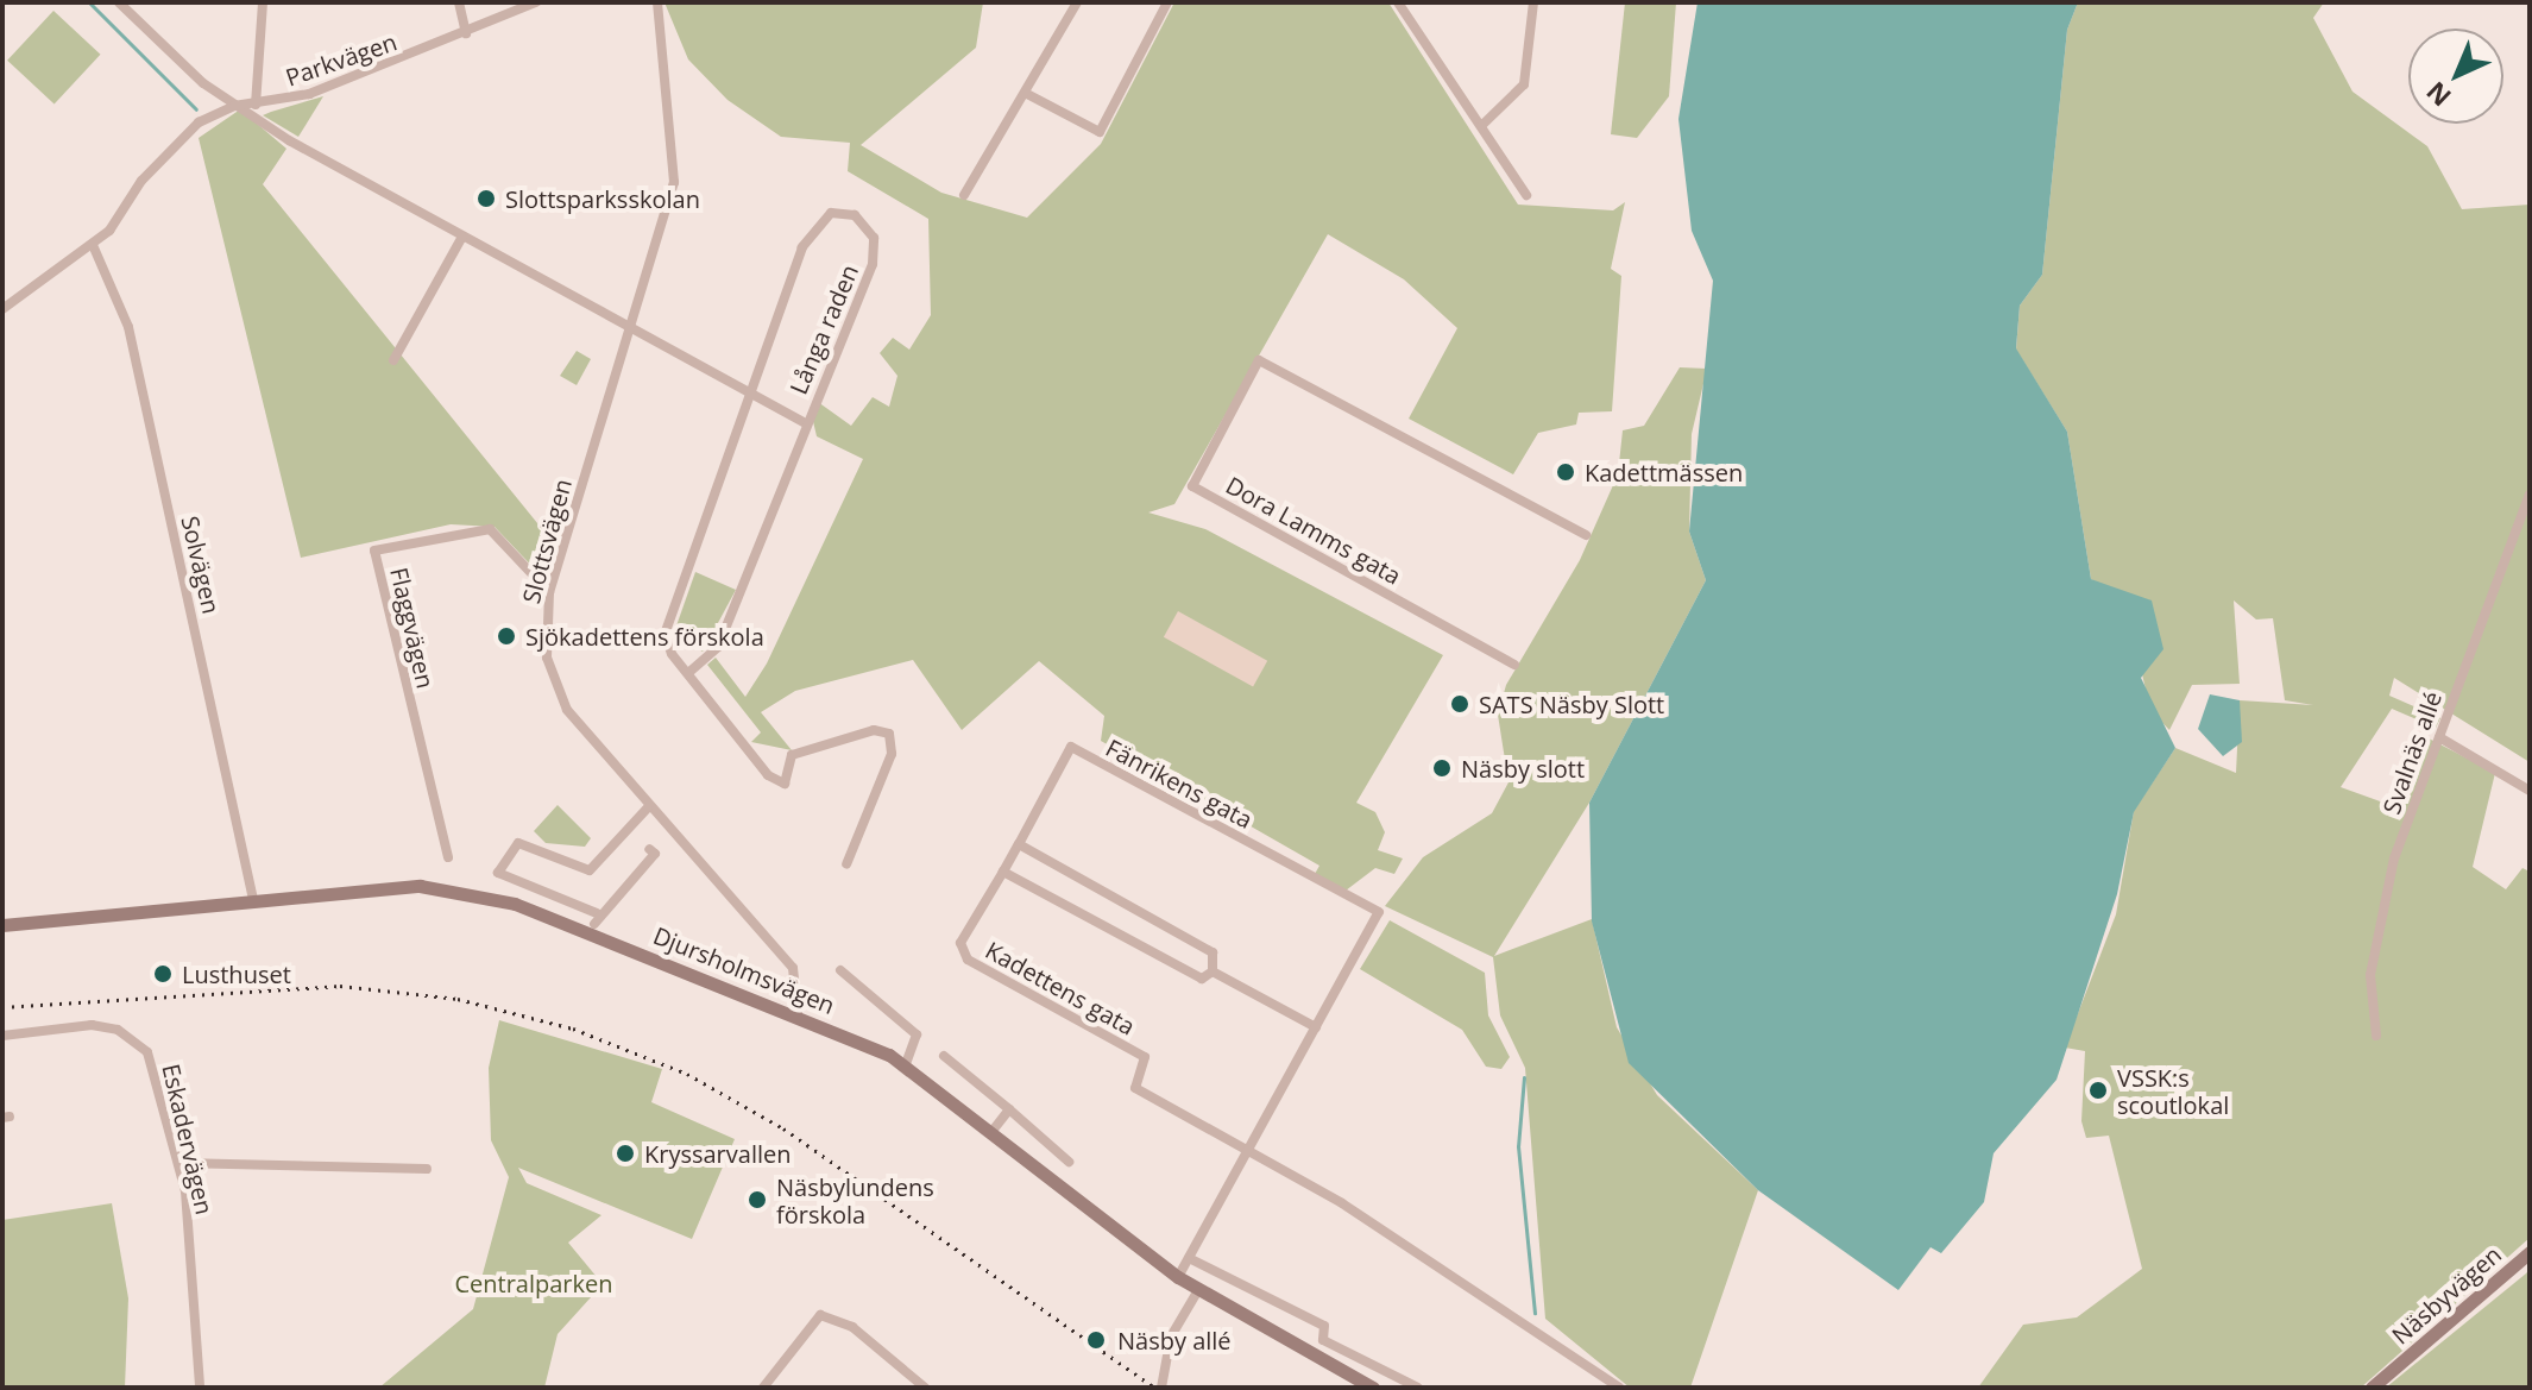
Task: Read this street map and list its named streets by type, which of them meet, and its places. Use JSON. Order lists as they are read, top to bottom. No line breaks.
{"streets":{"street":["Parkvägen","Långa raden","Dora Lamms gata","Slottsvägen","Solvägen","Flaggvägen","Svalnäs allé","Fänrikens gata","Djursholmsvägen","Kadettens gata","Eskadervägen","Näsbyvägen"]},"crossings":[["Parkvägen","Solvägen"],["Slottsvägen","Flaggvägen"],["Slottsvägen","Djursholmsvägen"],["Solvägen","Djursholmsvägen"]],"parks":["Centralparken"],"places":["Slottsparksskolan","Kadettmässen","Sjökadettens förskola","SATS Näsby Slott","Näsby slott","Lusthuset","VSSK:s scoutlokal","Kryssarvallen","Näsbylundens förskola","Näsby allé"],"north":"bottom left"}
